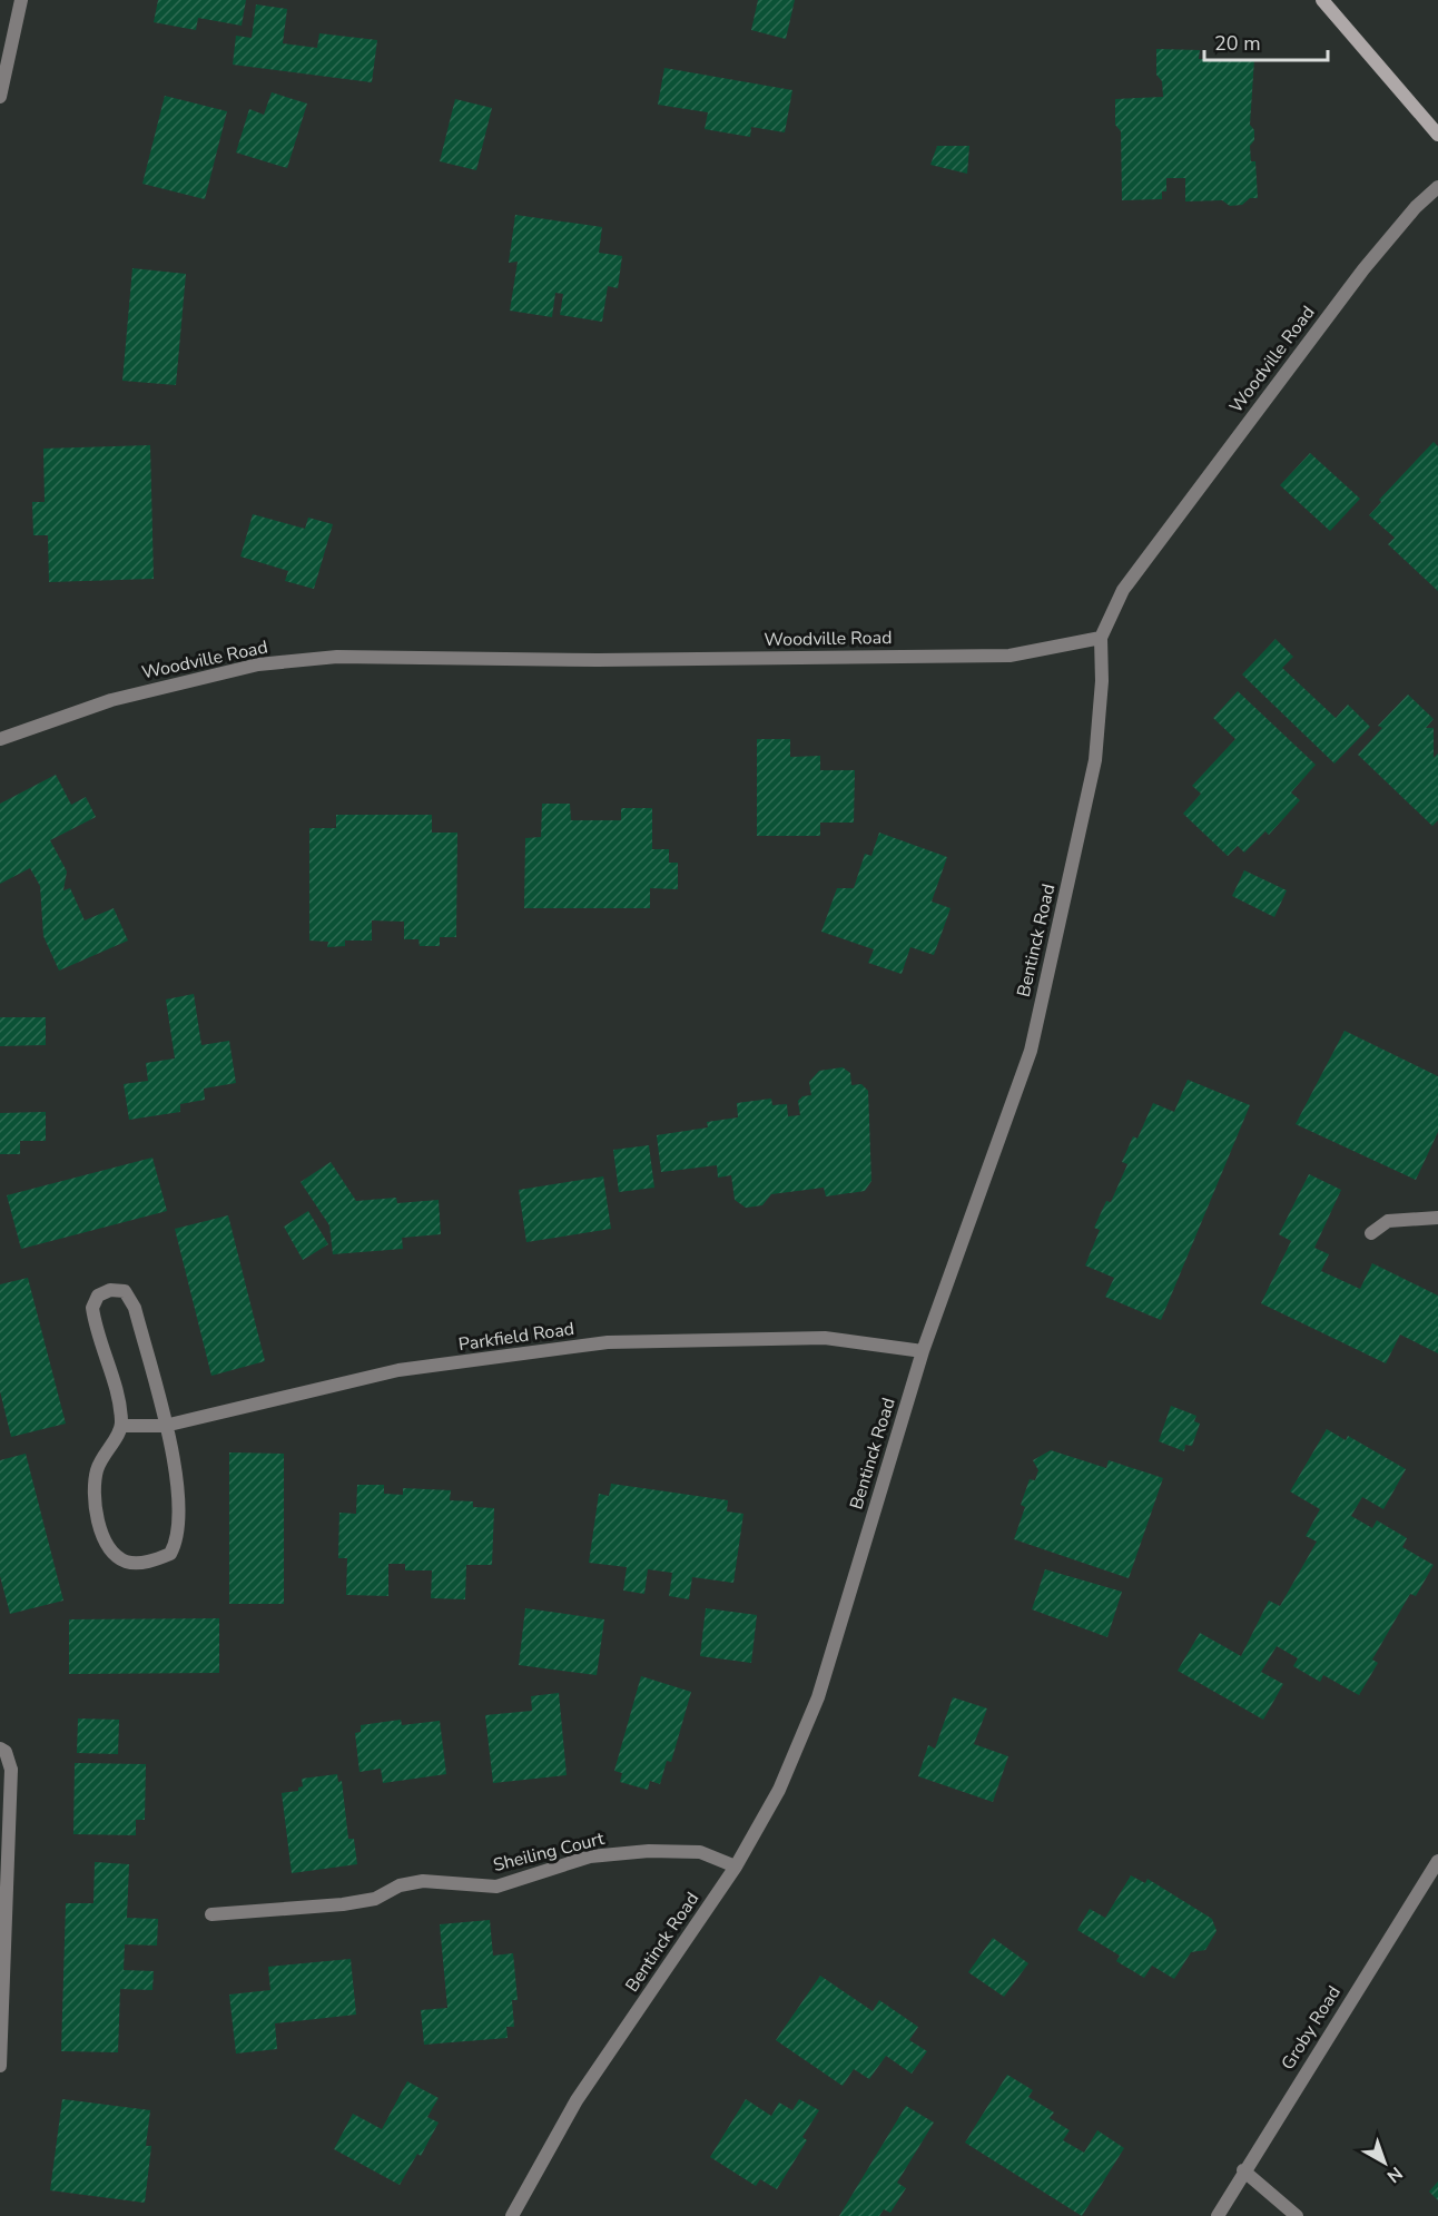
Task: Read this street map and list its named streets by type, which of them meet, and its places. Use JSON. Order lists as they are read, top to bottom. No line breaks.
{"streets":{"street":["Woodville Road","Bentinck Road","Parkfield Road","Sheiling Court","Groby Road"]},"crossings":[["Woodville Road","Bentinck Road"],["Bentinck Road","Parkfield Road"],["Bentinck Road","Sheiling Court"]],"scale_bar":"20 m","north":"bottom right"}
